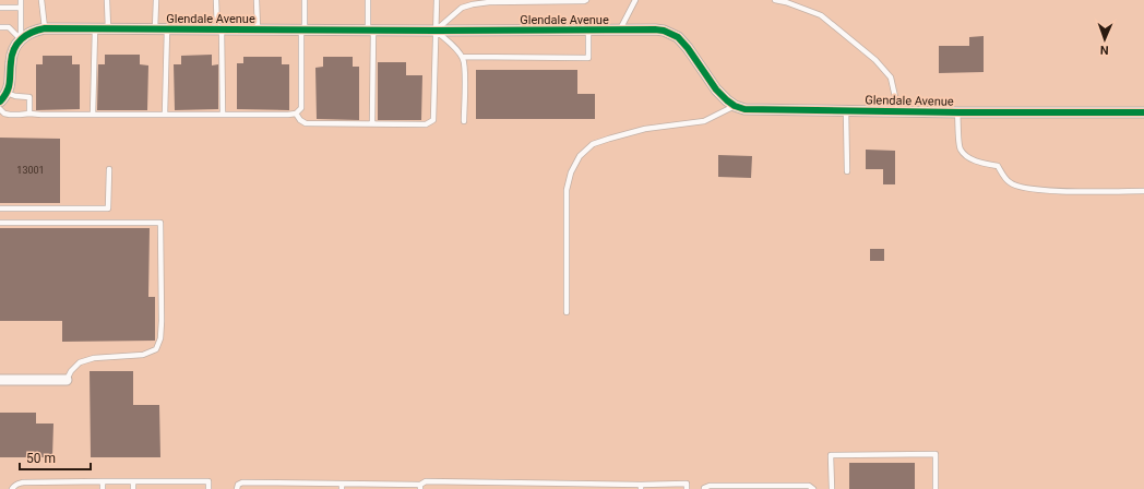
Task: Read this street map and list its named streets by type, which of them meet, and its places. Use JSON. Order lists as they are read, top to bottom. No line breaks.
{"streets":{"street":["Glendale Avenue"]},"house_numbers":["13001"],"scale_bar":"50 m","north":"bottom"}
